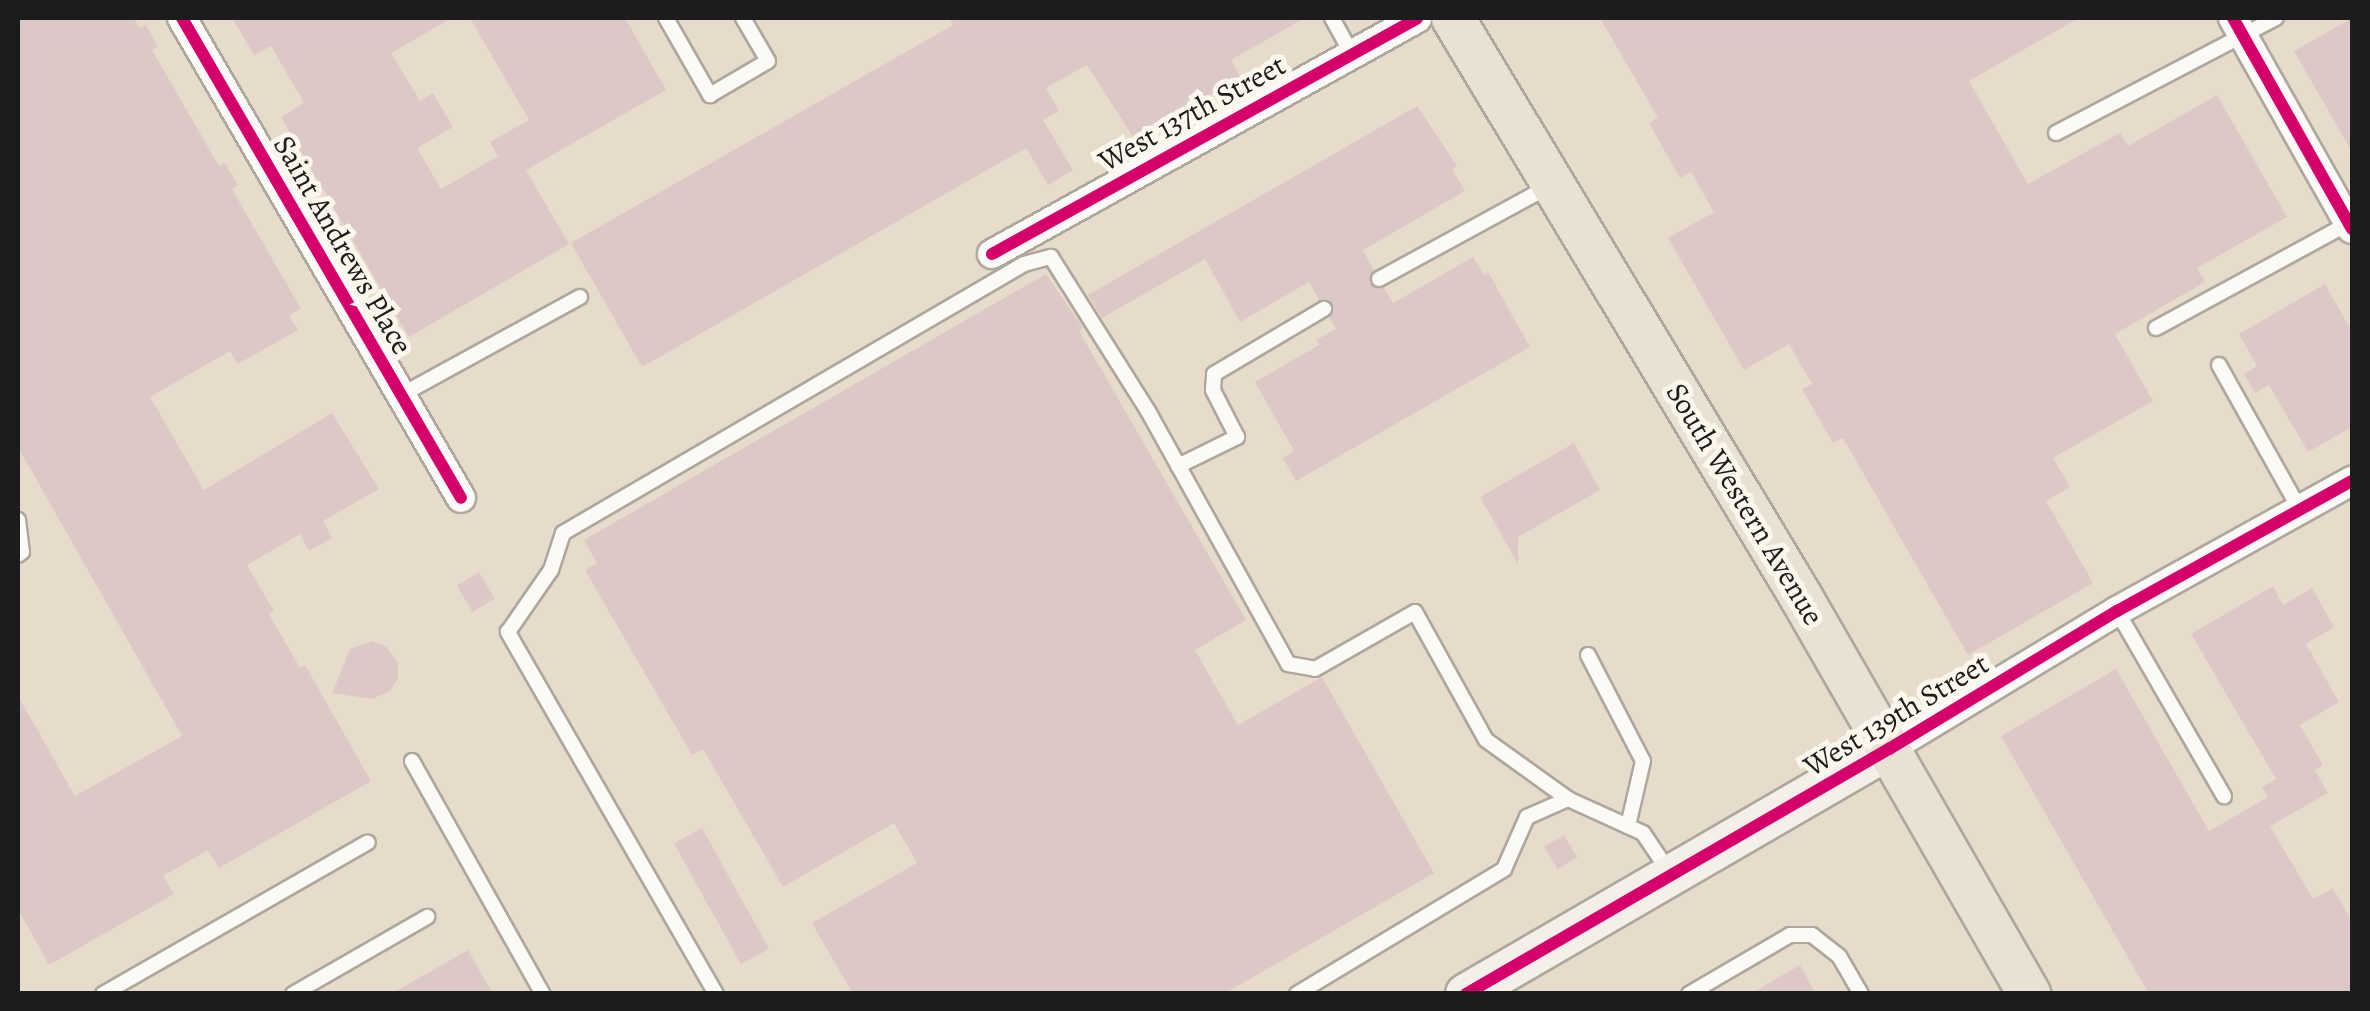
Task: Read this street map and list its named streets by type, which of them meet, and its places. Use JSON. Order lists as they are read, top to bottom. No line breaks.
{"streets":{"main road":["South Western Avenue"],"street":["West 137th Street","Saint Andrews Place","West 139th Street"]},"crossings":[["South Western Avenue","West 139th Street"]]}
